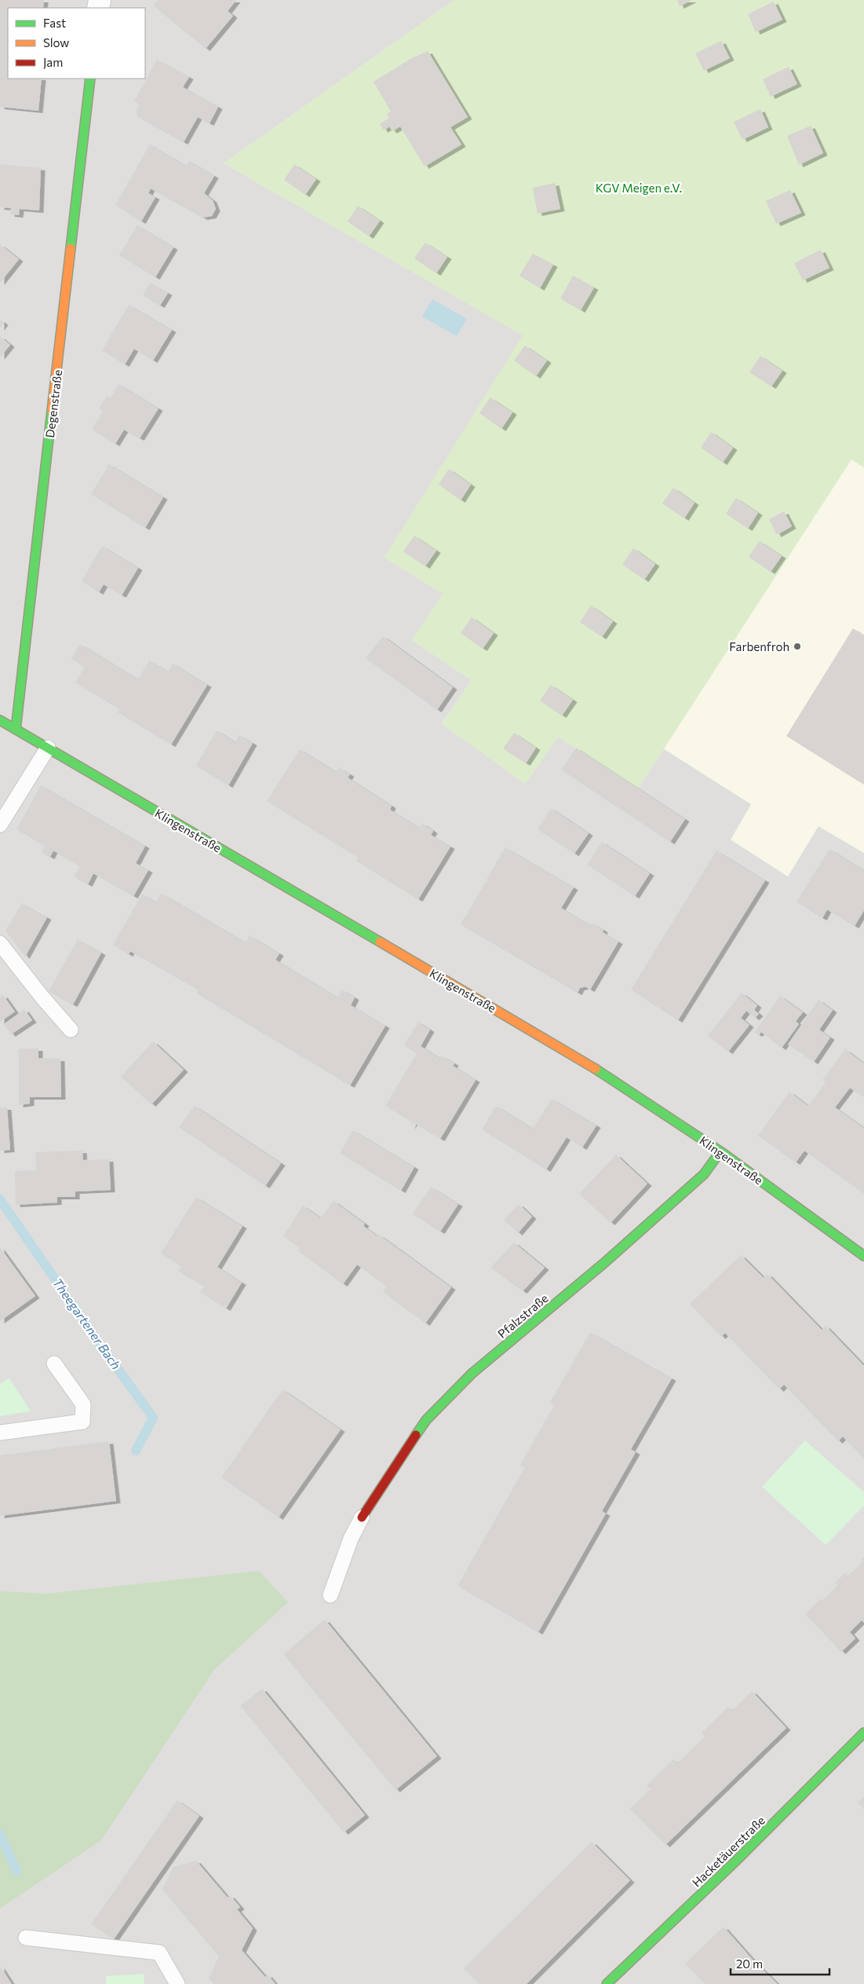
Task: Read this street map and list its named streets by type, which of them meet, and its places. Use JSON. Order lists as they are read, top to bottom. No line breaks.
{"streets":{"street":["Degenstraße","Klingenstraße","Pfalzstraße","Hacketäuerstraße"]},"crossings":[["Degenstraße","Klingenstraße"],["Klingenstraße","Pfalzstraße"]],"water":["Theegartener Bach"],"parks":["KGV Meigen e.V."],"places":["Farbenfroh"],"legend":["Fast","Slow","Jam"],"scale_bar":"20 m"}
